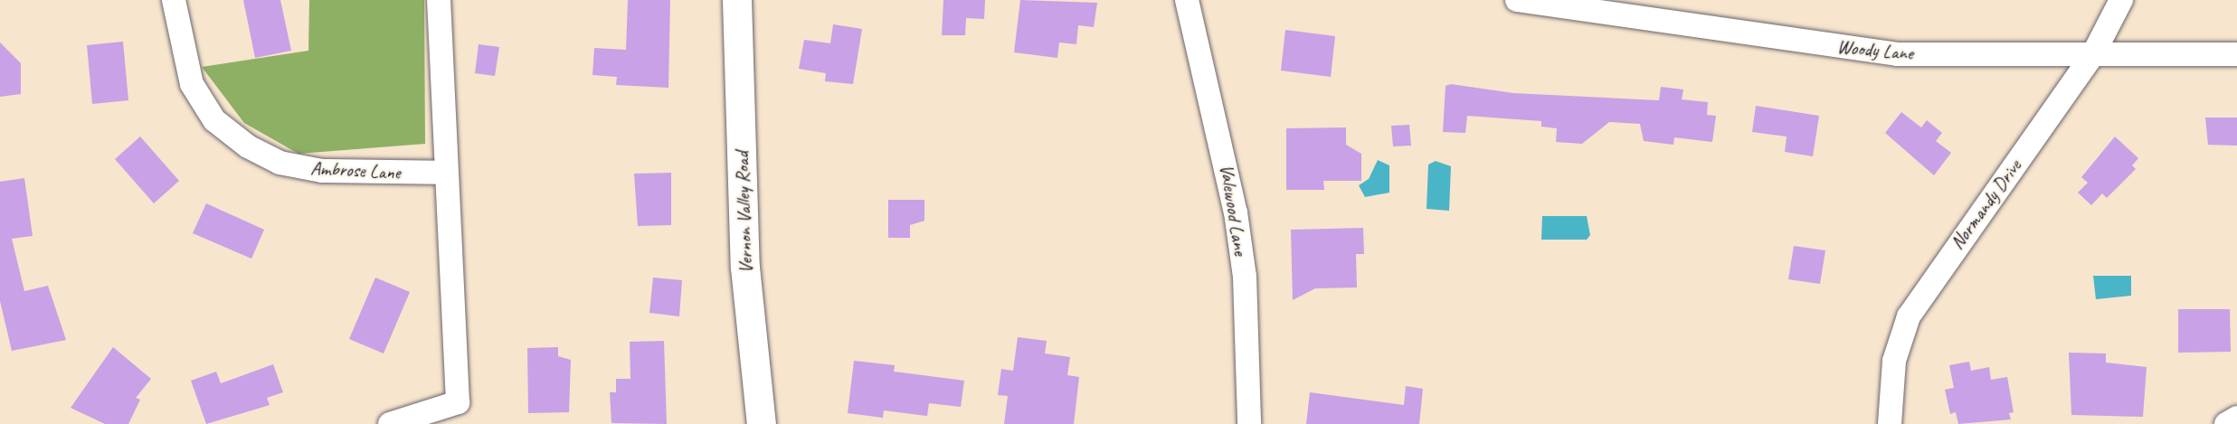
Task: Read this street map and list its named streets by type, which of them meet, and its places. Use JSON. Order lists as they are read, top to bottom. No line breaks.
{"streets":{"main road":["Vernon Valley Road"],"street":["Woody Lane","Ambrose Lane","Normandy Drive","Valewood Lane"]},"crossings":[["Woody Lane","Normandy Drive"]]}
